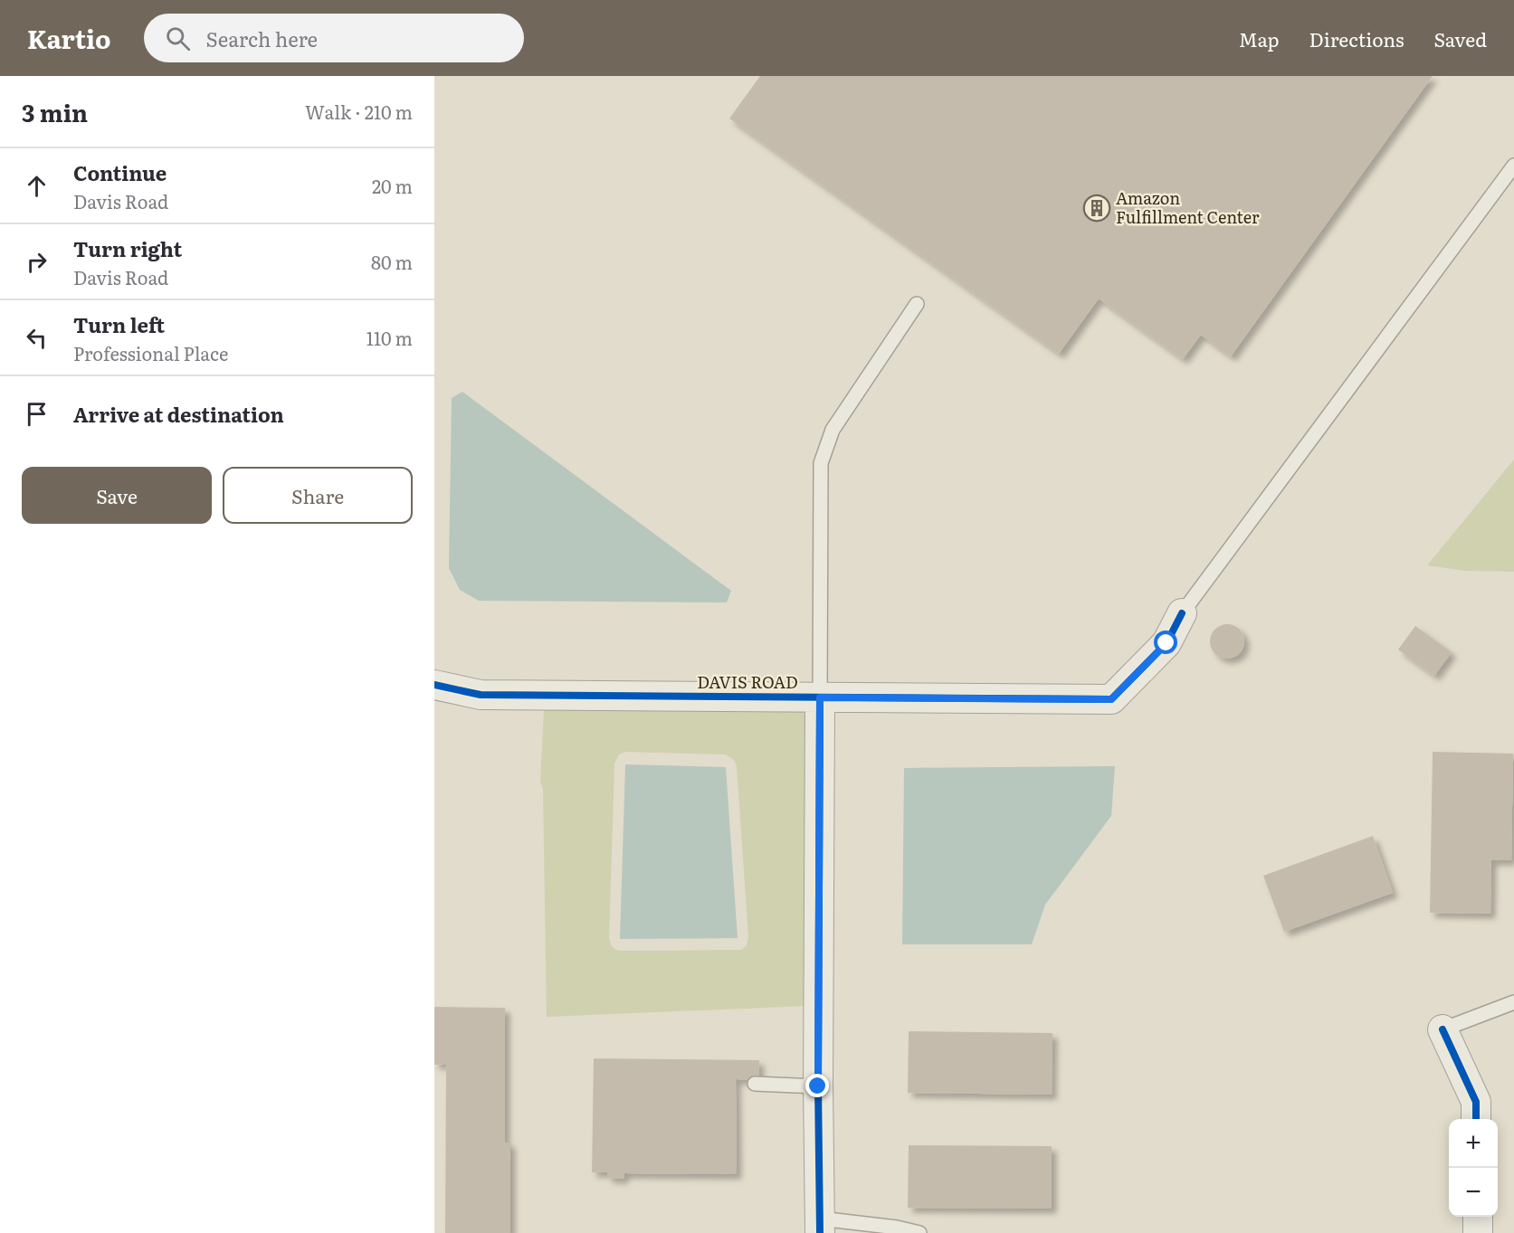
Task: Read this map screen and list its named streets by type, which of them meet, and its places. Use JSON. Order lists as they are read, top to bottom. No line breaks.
{"streets":{"street":["DAVIS ROAD"]},"places":{"building":["Amazon Fulfillment Center"]},"page":{"header":"Kartio","search":"Search here","nav":["Map","Directions","Saved"],"heading":["3 min","Walk · 210 m"],"list":[["Continue","Davis Road","20 m"],["Turn right","Davis Road","80 m"],["Turn left","Professional Place","110 m"],"Arrive at destination"],"buttons":["Save","Share"],"map_buttons":["+","−"]}}
